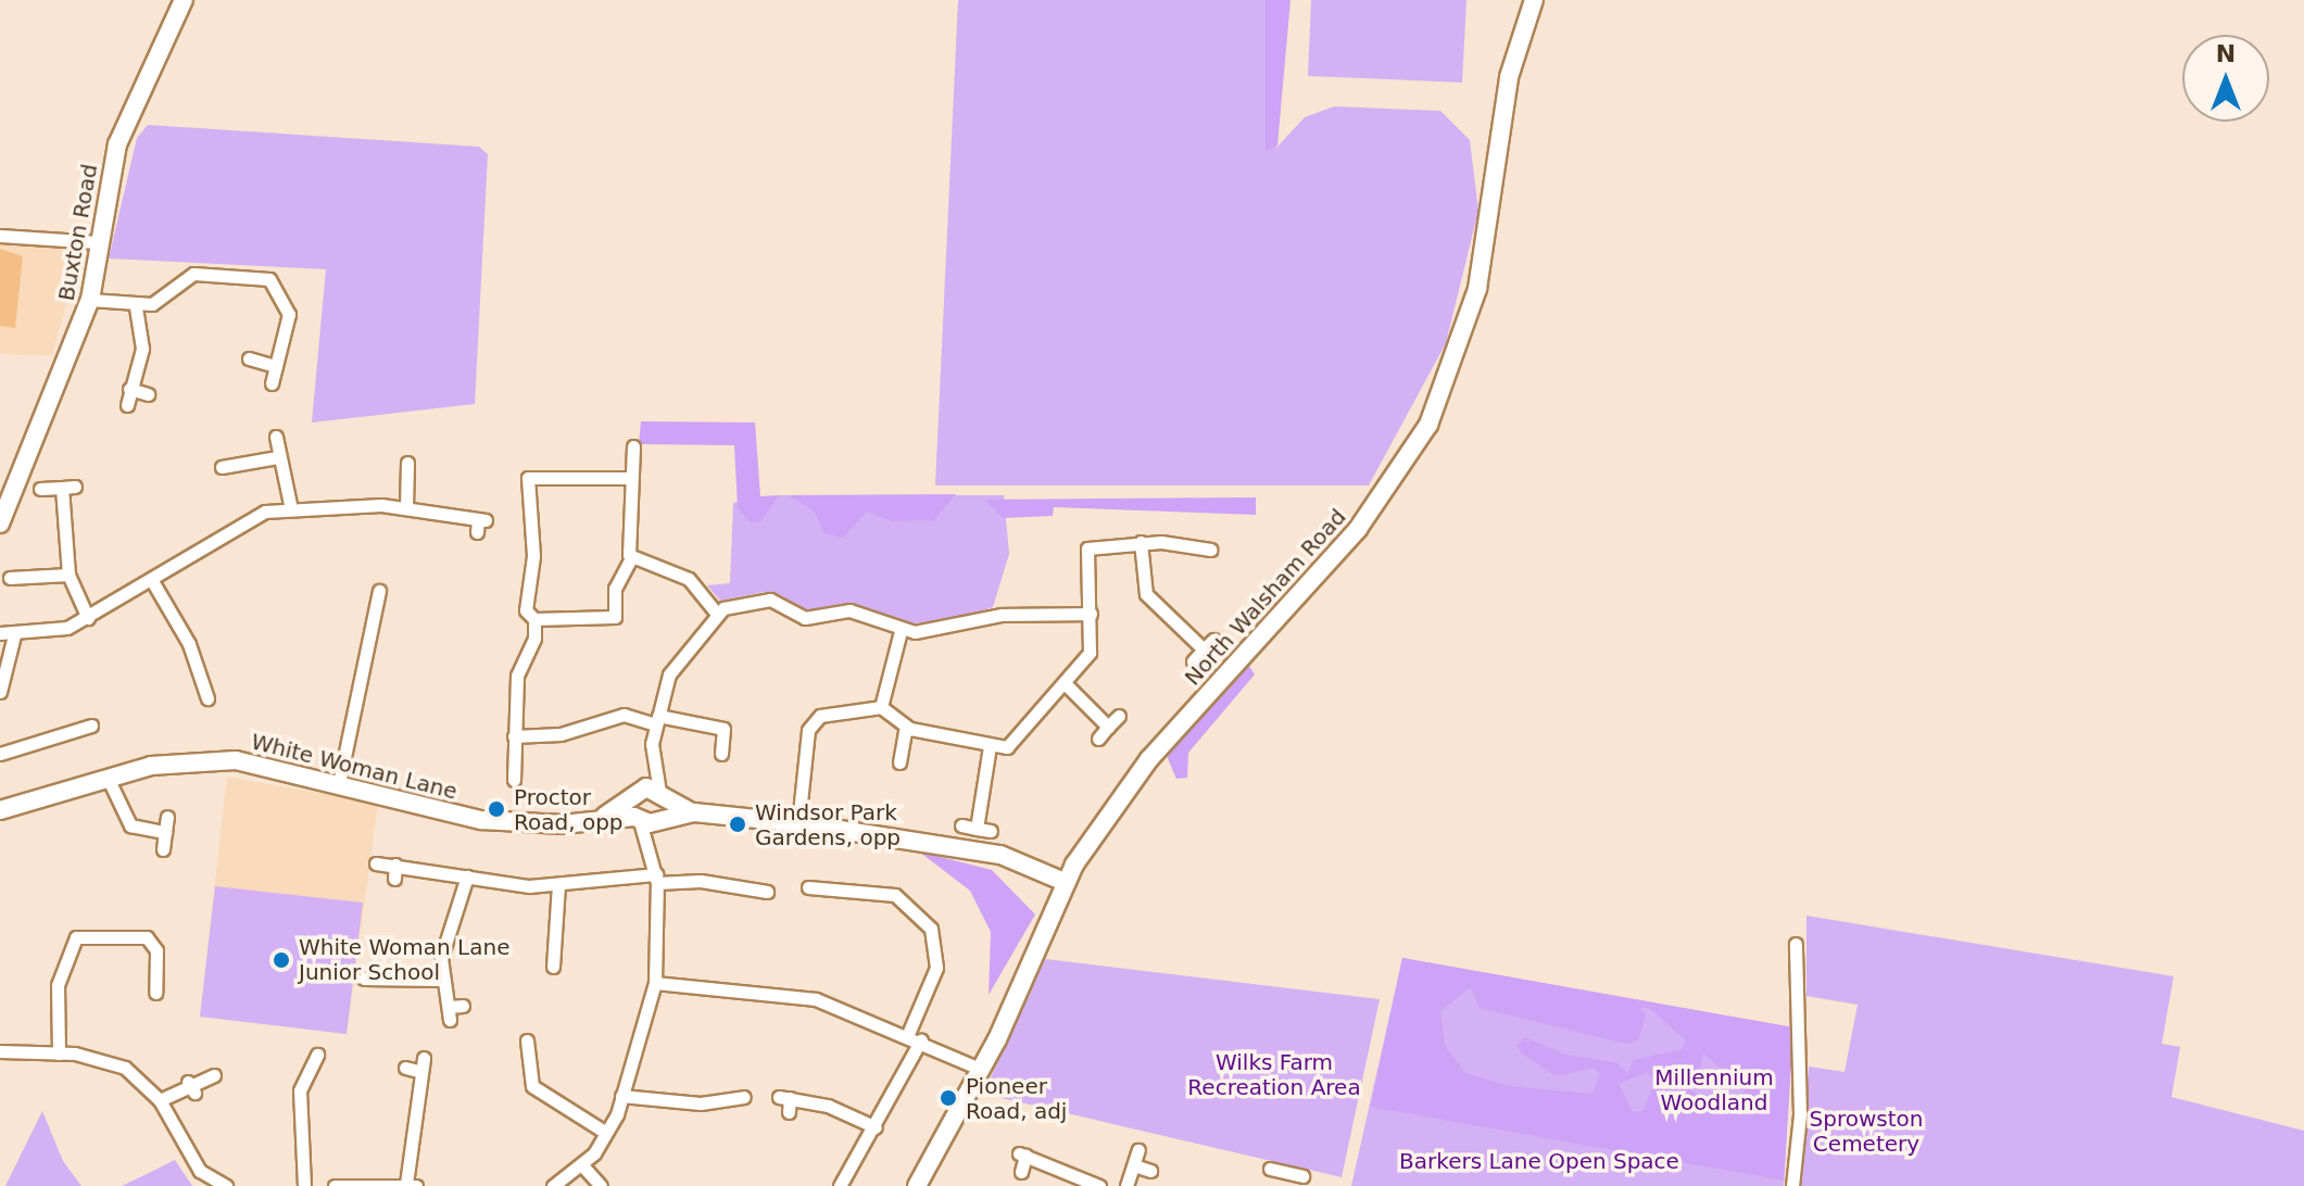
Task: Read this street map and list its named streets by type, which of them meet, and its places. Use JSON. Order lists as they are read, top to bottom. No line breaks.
{"streets":{"street":["Buxton Road","North Walsham Road","White Woman Lane"]},"parks":["Wilks Farm Recreation Area","Millennium Woodland","Sprowston Cemetery","Barkers Lane Open Space"],"places":["Proctor Road, opp","Windsor Park Gardens, opp","White Woman Lane Junior School","Pioneer Road, adj"],"north":"top"}
